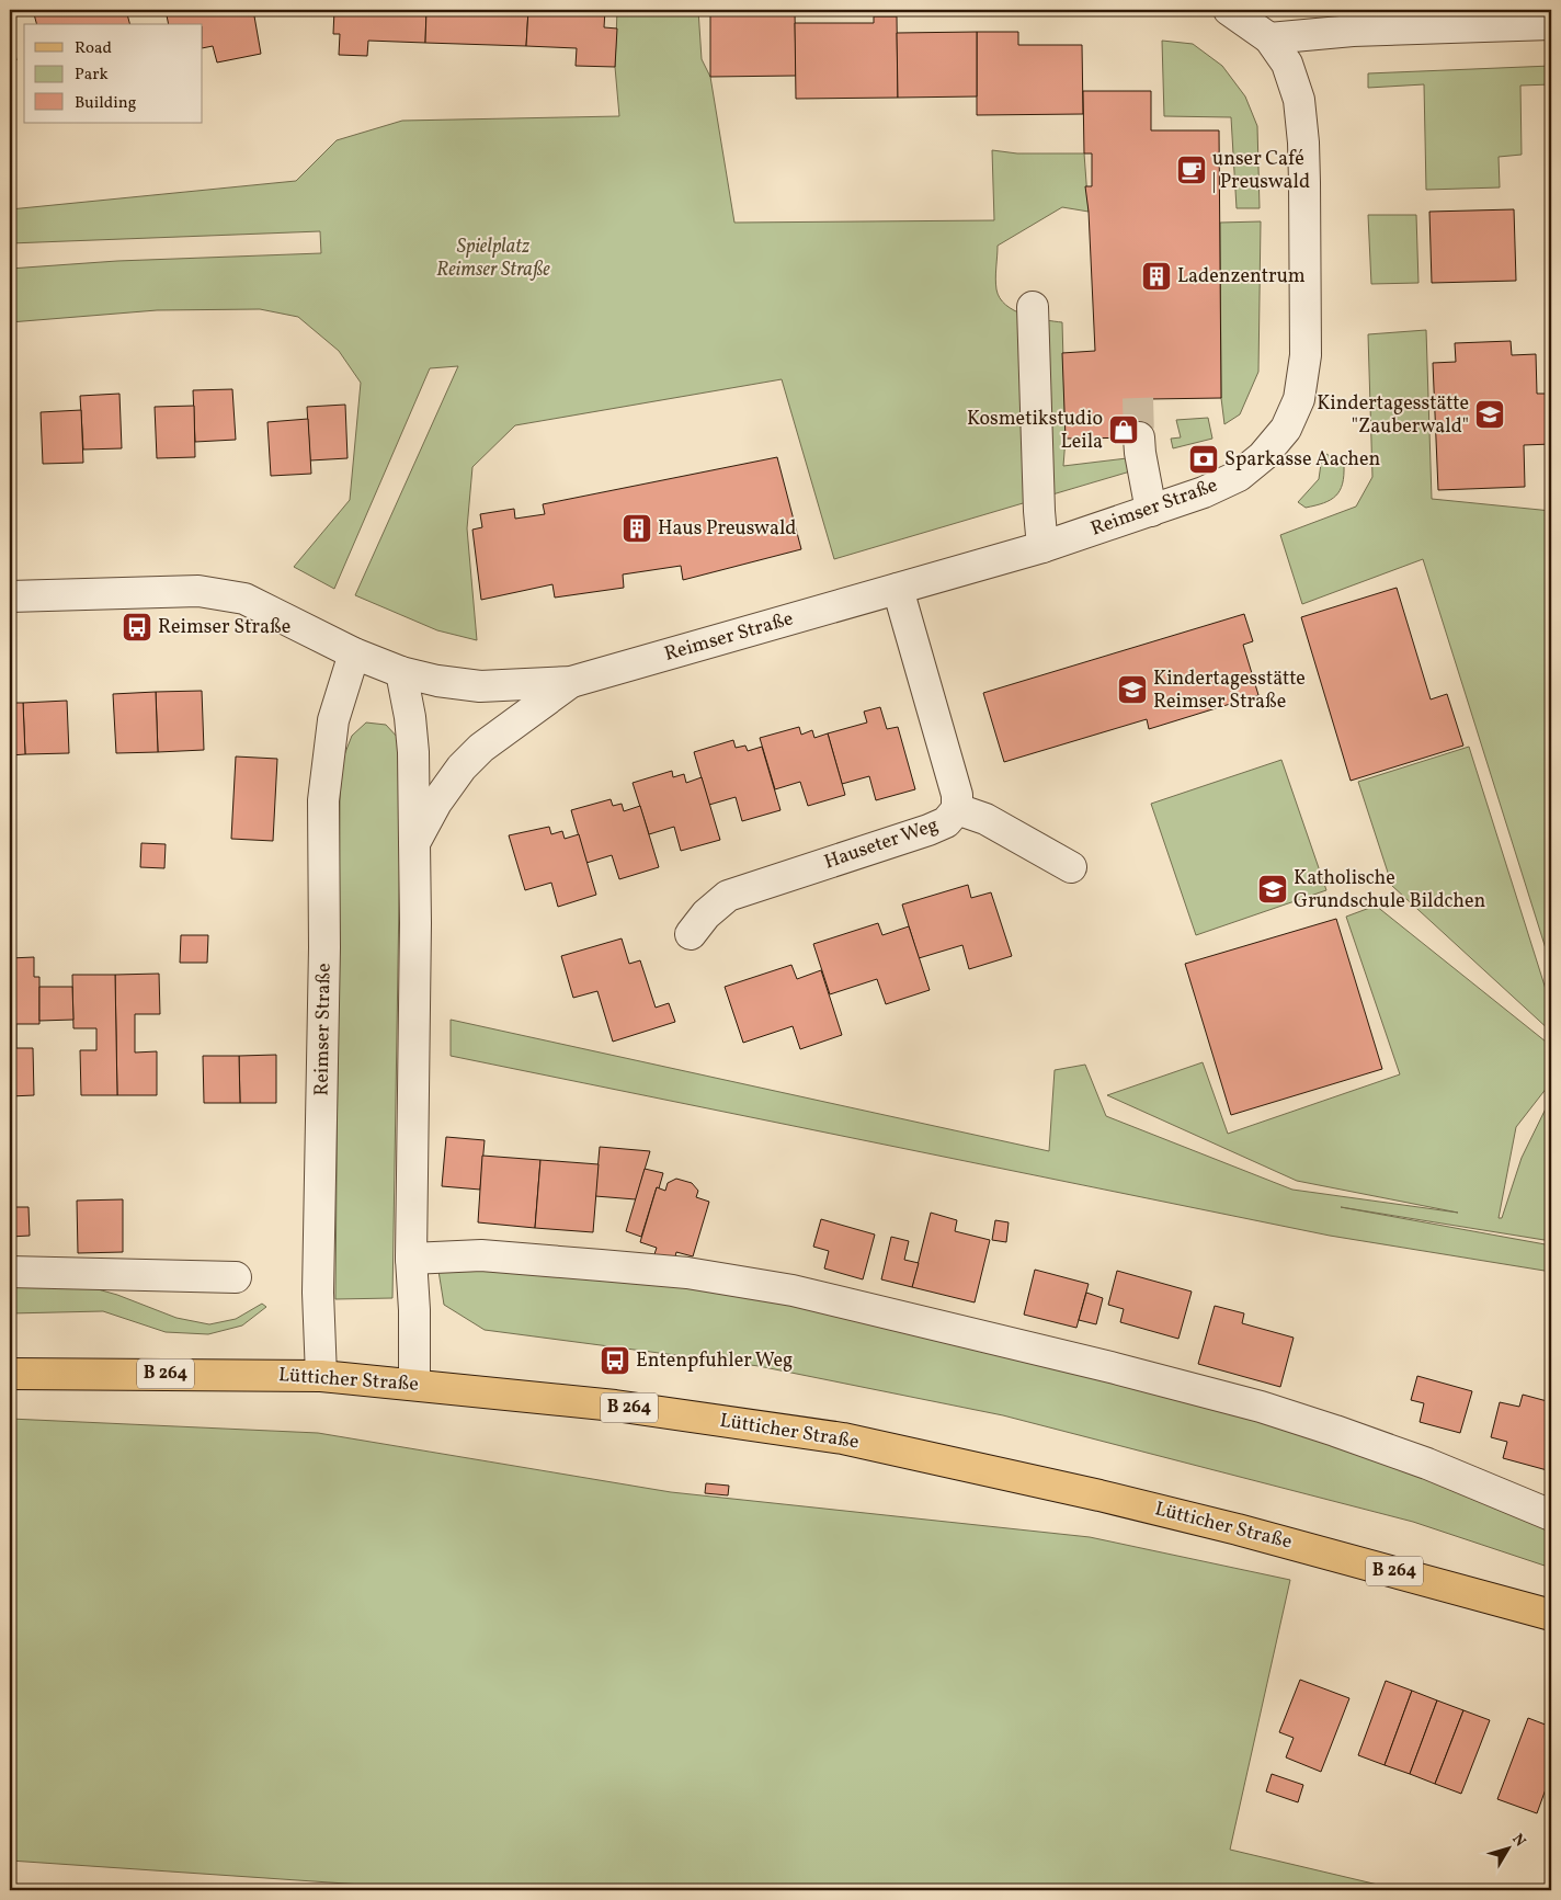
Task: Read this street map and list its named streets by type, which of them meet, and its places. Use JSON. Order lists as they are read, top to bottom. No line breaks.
{"streets":{"main road":["B 264","Lütticher Straße"],"street":["Reimser Straße","Hauseter Weg"]},"crossings":[["Reimser Straße","Hauseter Weg"],["Reimser Straße","Lütticher Straße"]],"parks":["Spielplatz Reimser Straße"],"places":{"cafe":["unser Café | Preuswald"],"building":["Ladenzentrum","Haus Preuswald"],"school or university":["Kindertagesstätte \"Zauberwald\"","Kindertagesstätte Reimser Straße","Katholische Grundschule Bildchen"],"shop":["Kosmetikstudio Leila"],"bank":["Sparkasse Aachen"],"bus stop":["Reimser Straße","Entenpfuhler Weg"]},"legend":["Road","Park","Building"],"north":"top right"}
